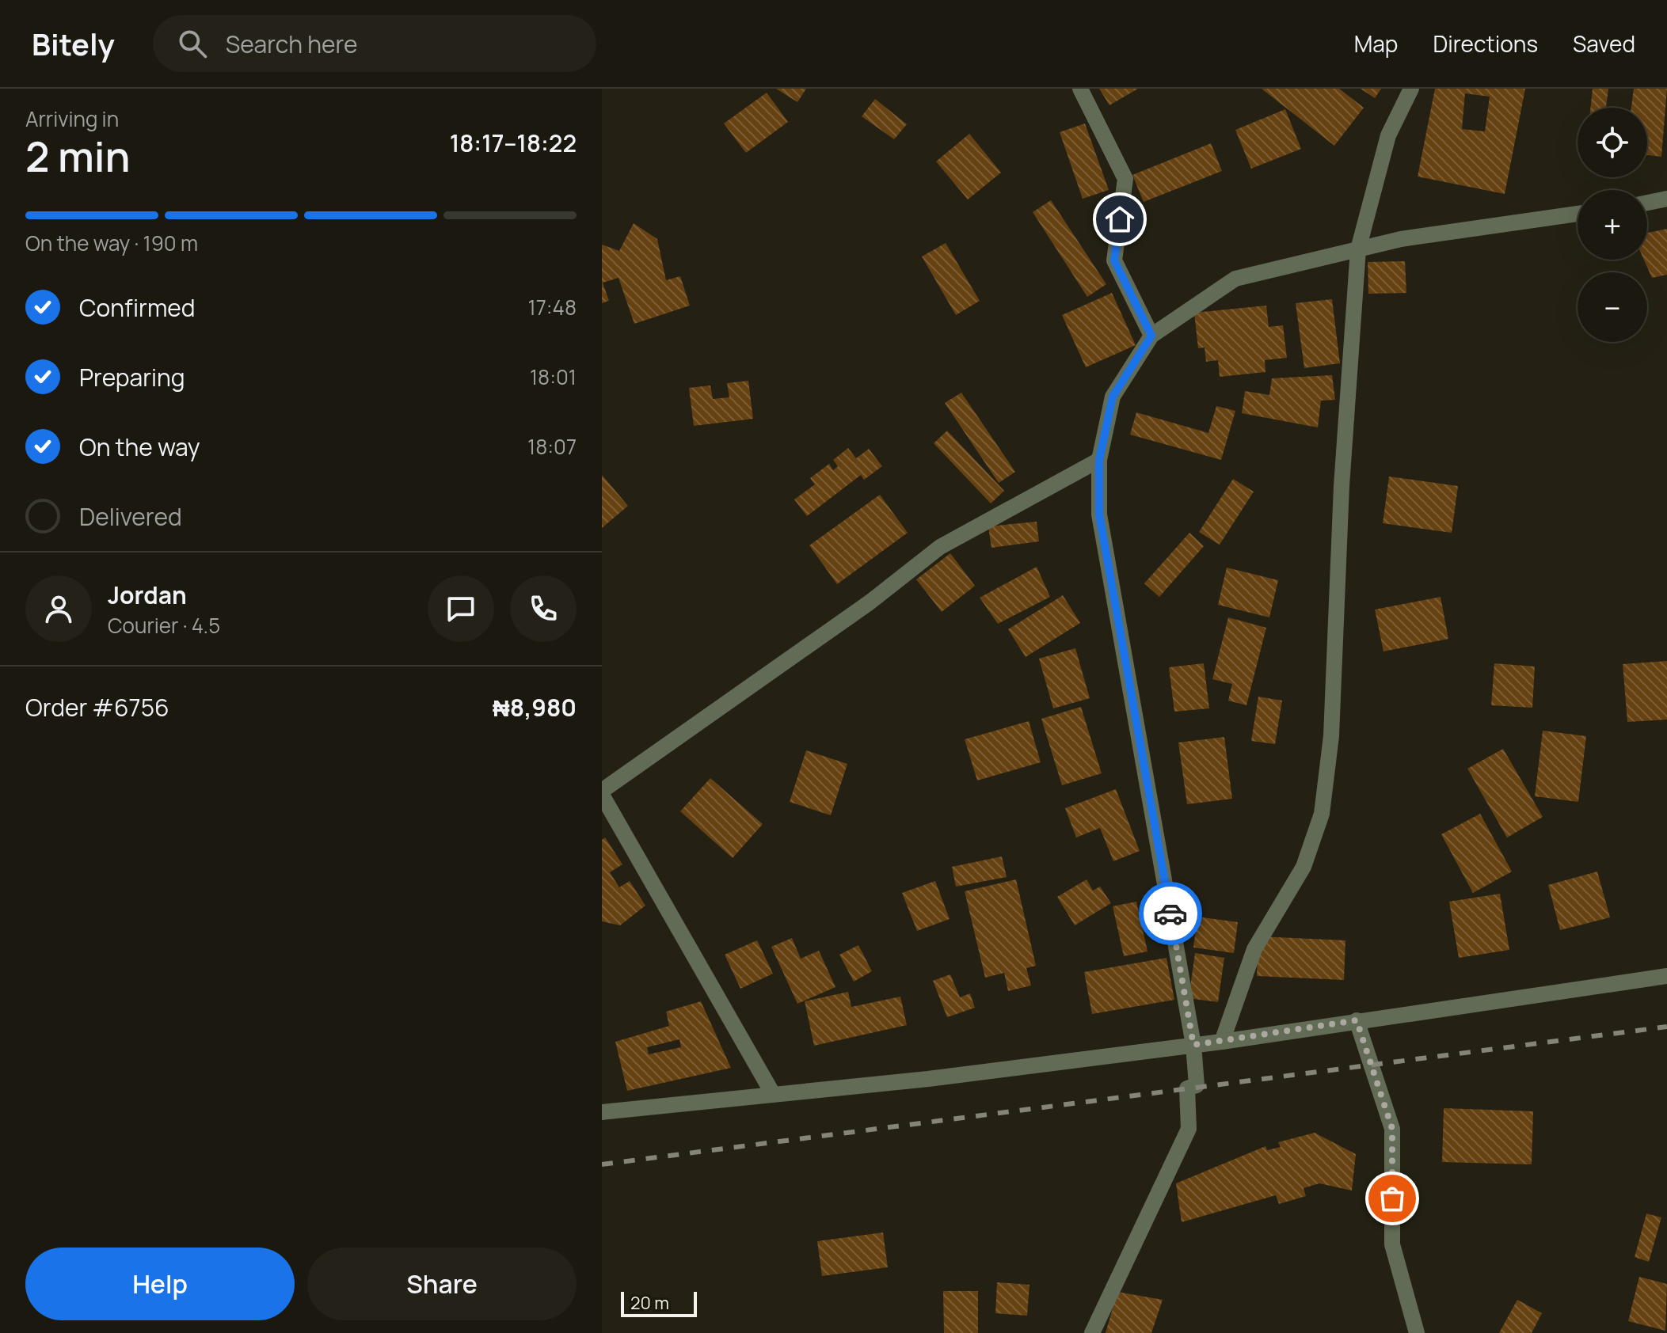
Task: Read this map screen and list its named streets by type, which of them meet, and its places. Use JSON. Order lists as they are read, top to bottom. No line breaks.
{"scale_bar":"20 m","page":{"header":"Bitely","search":"Search here","nav":["Map","Directions","Saved"],"heading":["2 min","Arriving in","18:17–18:22"],"panel":["Jordan","Courier · 4.5","Order #6756","₦8,980"],"map_buttons":["+","−"],"bar":"On the way · 190 m","list":[["Confirmed","17:48"],["Preparing","18:01"],["On the way","18:07"],"Delivered"],"buttons":["Help","Share"],"scale":"20 m"}}
